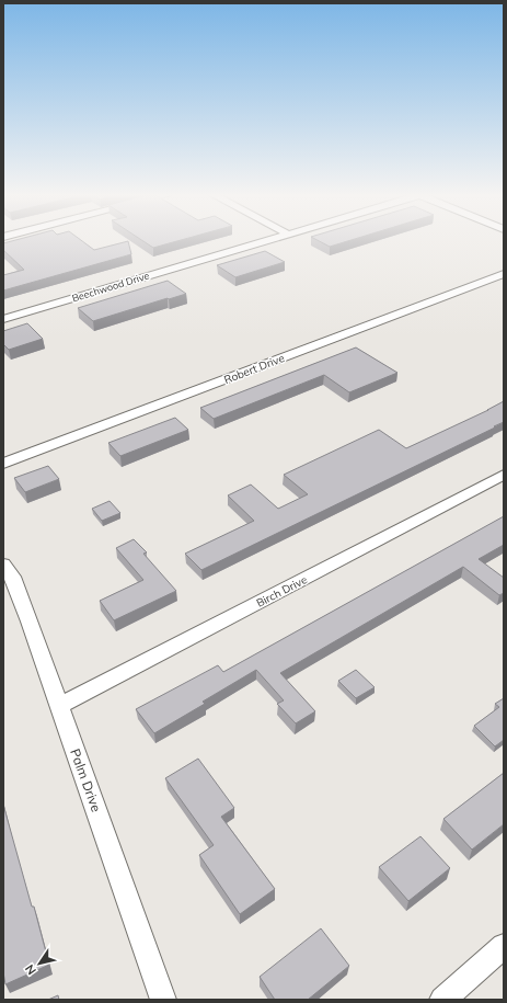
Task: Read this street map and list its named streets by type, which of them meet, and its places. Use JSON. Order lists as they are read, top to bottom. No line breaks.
{"streets":{"street":["Beechwood Drive","Robert Drive","Birch Drive","Palm Drive"]},"crossings":[["Birch Drive","Palm Drive"]],"north":"bottom left"}
